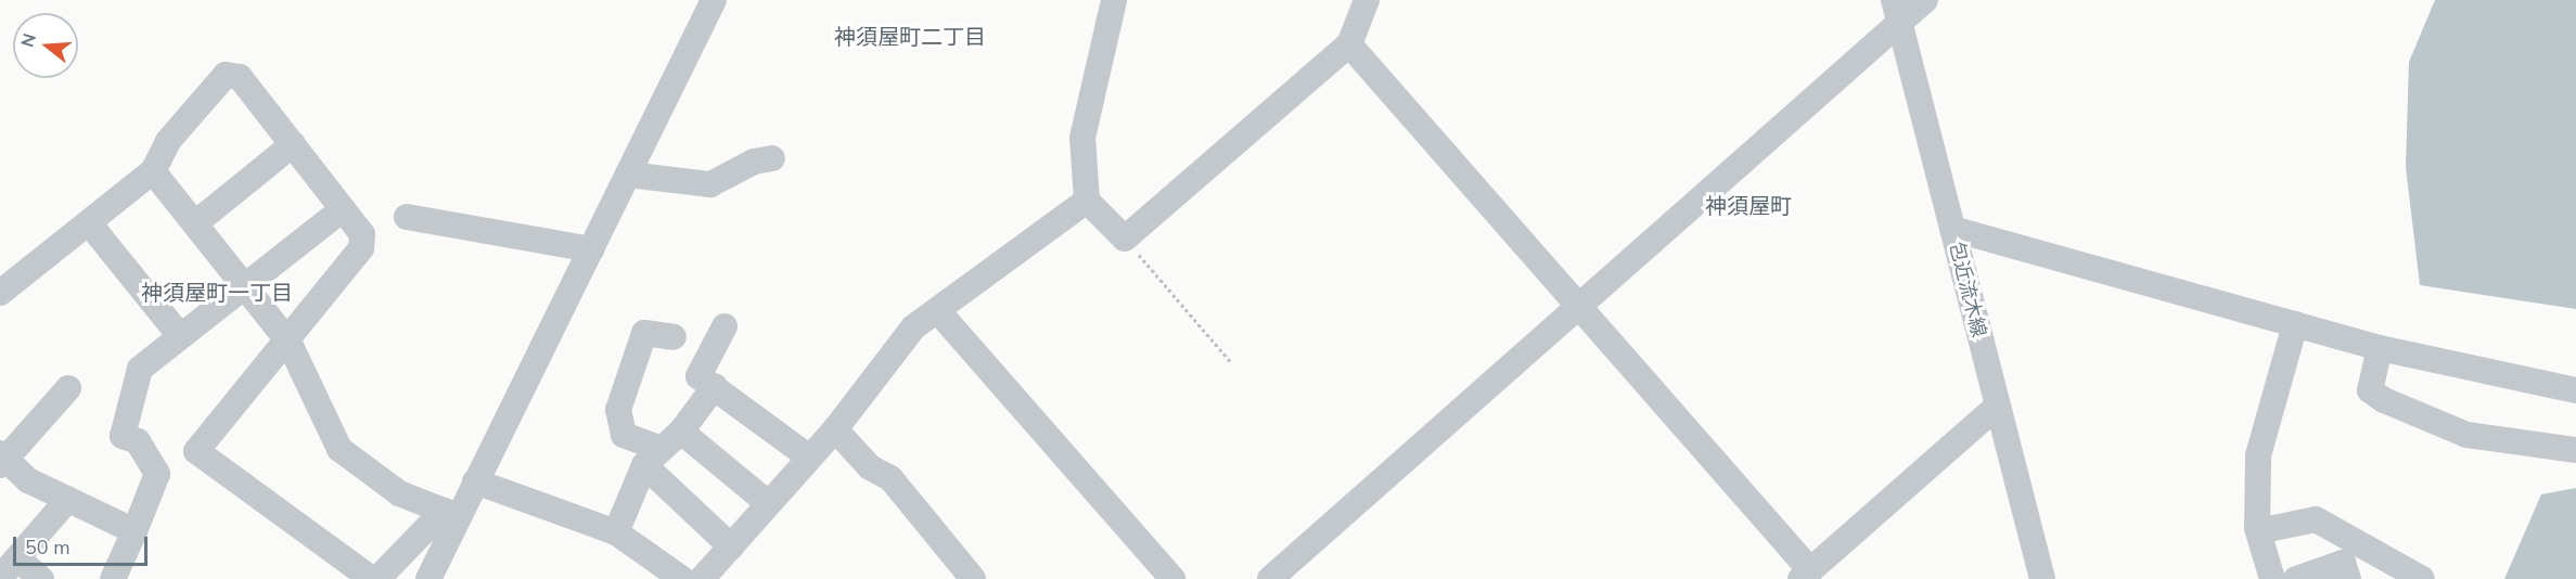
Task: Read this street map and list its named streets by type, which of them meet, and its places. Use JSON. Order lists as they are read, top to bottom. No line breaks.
{"streets":{"street":["包近流木線"]},"districts":["神須屋町二丁目","神須屋町","神須屋町一丁目"],"scale_bar":"50 m","north":"left"}
